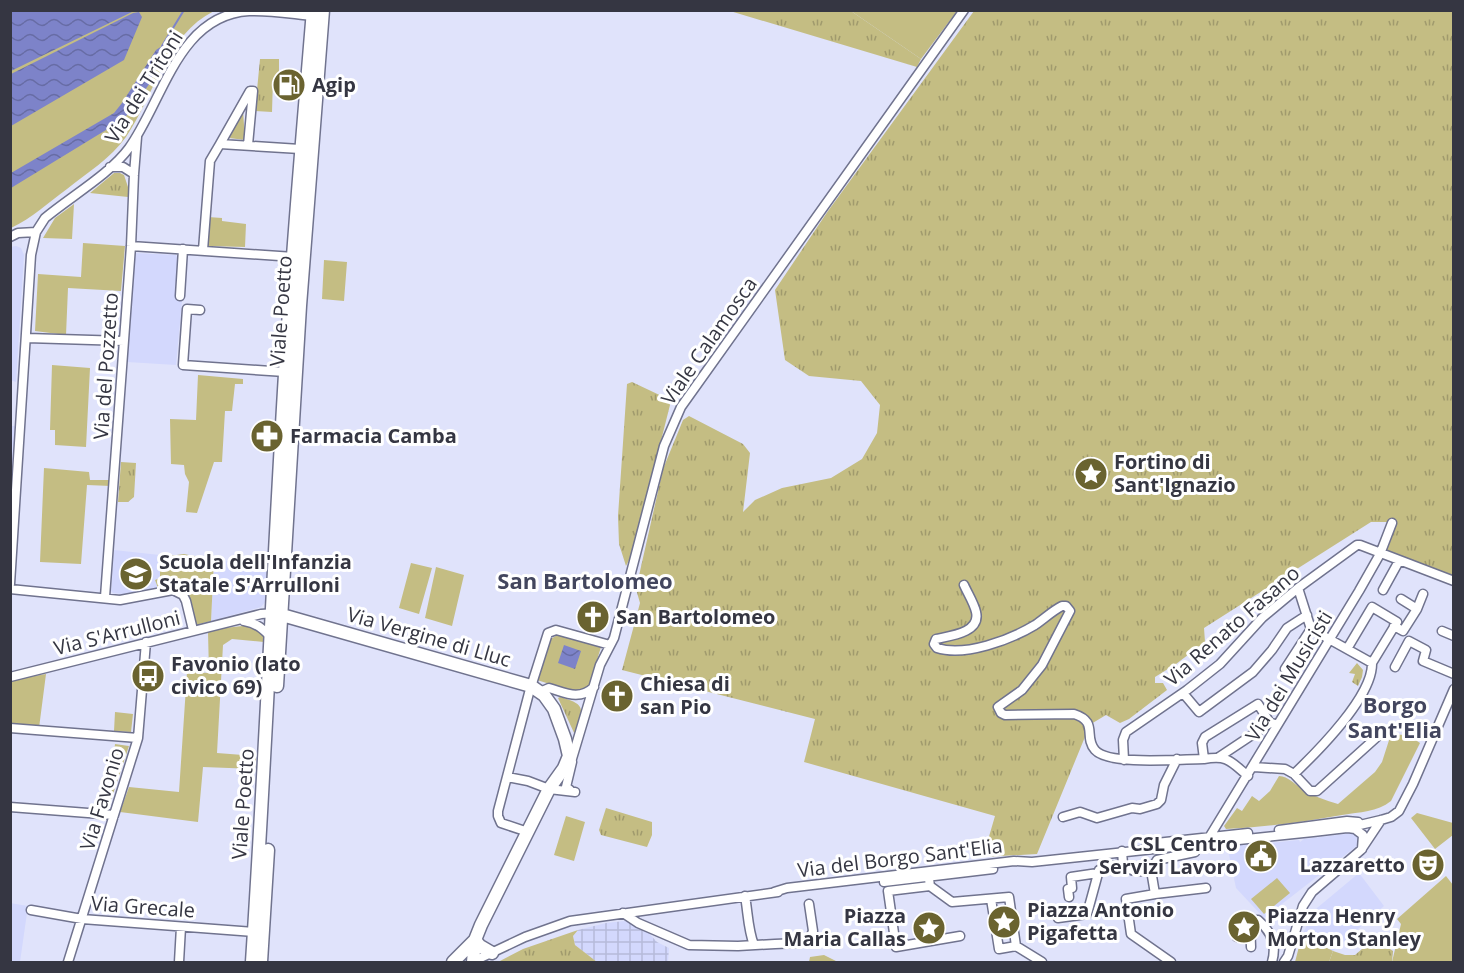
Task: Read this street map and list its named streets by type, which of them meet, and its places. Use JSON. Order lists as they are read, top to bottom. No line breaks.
{"streets":{"main road":["Viale Poetto","Via Vergine di Lluc"],"street":["Via dei Tritoni","Viale Calamosca","Via del Pozzetto","Via Renato Fasano","Via S'Arrulloni","Via dei Musicisti","Via Favonio","Via del Borgo Sant'Elia","Via Grecale"]},"crossings":[["Via dei Tritoni","Viale Poetto"],["Via dei Tritoni","Via del Pozzetto"],["Viale Poetto","Via S'Arrulloni"],["Viale Poetto","Via Vergine di Lluc"],["Viale Poetto","Via Grecale"],["Via Renato Fasano","Via dei Musicisti"],["Via S'Arrulloni","Via Vergine di Lluc"],["Via S'Arrulloni","Via Favonio"],["Via dei Musicisti","Via del Borgo Sant'Elia"],["Via Favonio","Via Grecale"]],"districts":["San Bartolomeo","Borgo Sant'Elia"],"places":{"fuel station":["Agip"],"pharmacy":["Farmacia Camba"],"place":["Fortino di Sant'Ignazio","Piazza Antonio Pigafetta","Piazza Henry Morton Stanley","Piazza Maria Callas"],"school or university":["Scuola dell'Infanzia Statale S'Arrulloni"],"church":["San Bartolomeo","Chiesa di san Pio"],"bus stop":["Favonio (lato civico 69)"],"public building":["CSL Centro Servizi Lavoro"],"theatre":["Lazzaretto"]}}
